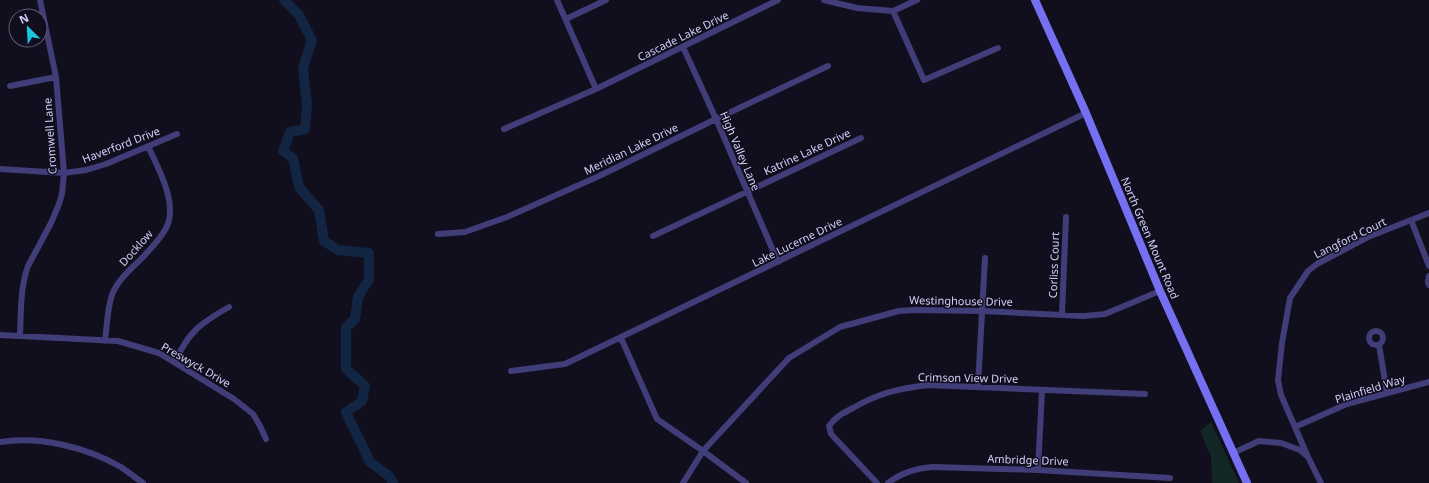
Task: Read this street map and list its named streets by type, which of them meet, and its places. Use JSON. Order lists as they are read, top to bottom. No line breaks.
{"streets":{"street":["Cascade Lake Drive","Cromwell Lane","Haverford Drive","Meridian Lake Drive","High Valley Lane","Katrine Lake Drive","North Green Mount Road","Langford Court","Lake Lucerne Drive","Docklow","Corliss Court","Westinghouse Drive","Preswyck Drive","Crimson View Drive","Plainfield Way","Ambridge Drive"]},"crossings":[["Cascade Lake Drive","High Valley Lane"],["Cromwell Lane","Haverford Drive"],["Cromwell Lane","Preswyck Drive"],["Haverford Drive","Docklow"],["Meridian Lake Drive","High Valley Lane"],["High Valley Lane","Katrine Lake Drive"],["High Valley Lane","Lake Lucerne Drive"],["North Green Mount Road","Lake Lucerne Drive"],["North Green Mount Road","Westinghouse Drive"],["Langford Court","Plainfield Way"],["Docklow","Preswyck Drive"],["Corliss Court","Westinghouse Drive"]],"north":"top left"}
